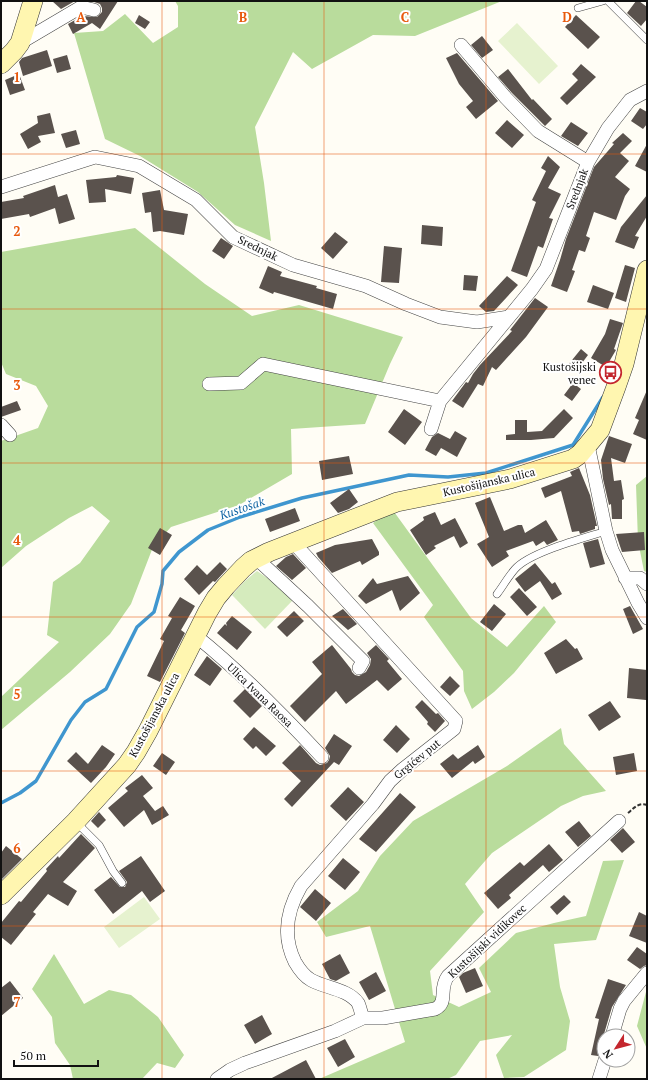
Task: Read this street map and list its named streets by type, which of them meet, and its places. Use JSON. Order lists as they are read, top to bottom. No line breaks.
{"streets":{"street":["Srednjak","Kustošijanska ulica","Ulica Ivana Raosa","Grgićev put","Kustošijski vidikovec"]},"crossings":[["Kustošijanska ulica","Ulica Ivana Raosa"],["Kustošijanska ulica","Grgićev put"],["Grgićev put","Kustošijski vidikovec"]],"water":["Kustošak"],"places":{"bus stop":["Kustošijski venec"]},"scale_bar":"50 m","north":"bottom left","grid":{"columns":["A","B","C","D"],"rows":["1","2","3","4","5","6","7"]}}
